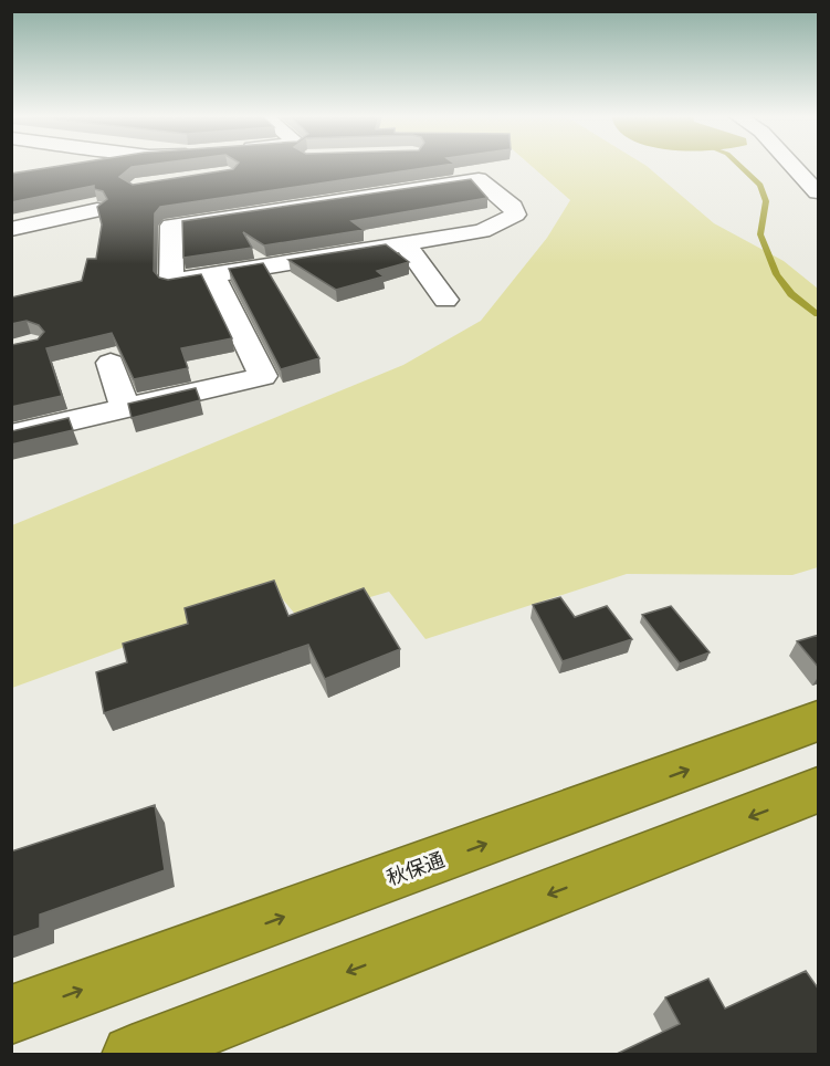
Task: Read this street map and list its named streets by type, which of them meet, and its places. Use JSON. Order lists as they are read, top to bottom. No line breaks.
{"streets":{"highway":["秋保通"]}}
